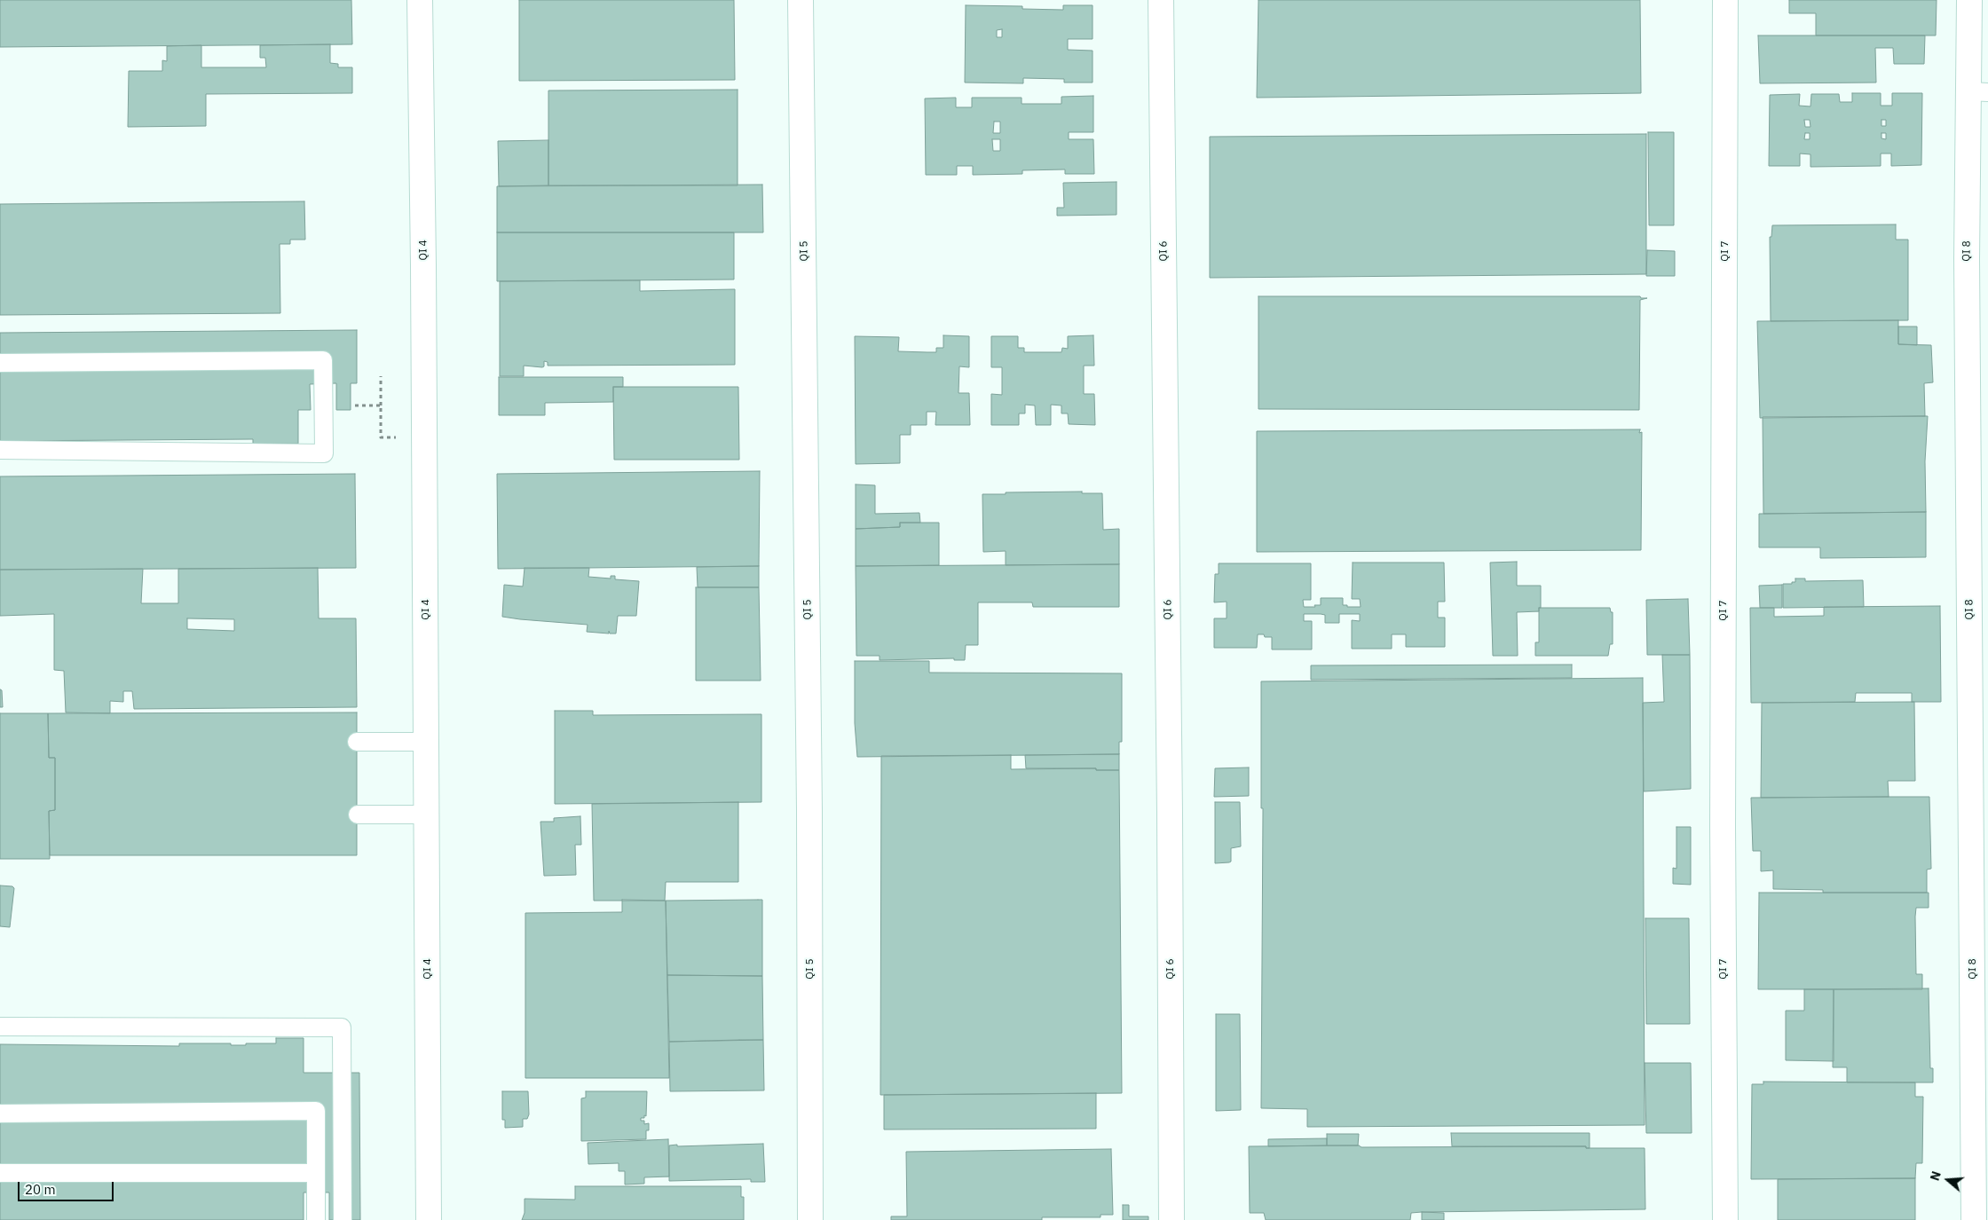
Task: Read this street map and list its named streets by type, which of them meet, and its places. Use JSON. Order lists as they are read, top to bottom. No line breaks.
{"streets":{"street":["QI 4","QI 5","QI 6","QI 7","QI 8"]},"scale_bar":"20 m","north":"left"}
